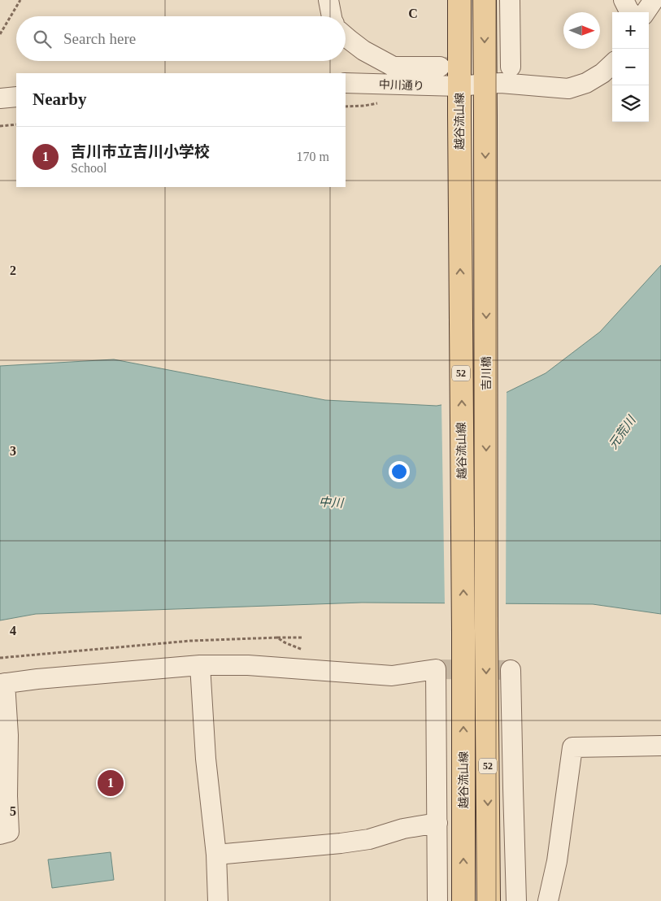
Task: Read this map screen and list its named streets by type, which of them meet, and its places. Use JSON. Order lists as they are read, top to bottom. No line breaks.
{"streets":{"main road":["越谷流山線","52","吉川橋"],"street":["中川通り"]},"crossings":[["中川通り","越谷流山線"],["中川通り","52"],["中川通り","吉川橋"],["52","吉川橋"]],"one_way":["越谷流山線","吉川橋"],"water":["元荒川","中川"],"north":"right","page":{"map_buttons":["+","−"],"search":"Search here","heading":"Nearby","list":[{"mark":"1","name":"吉川市立吉川小学校","note":"School","value":"170 m"}],"pins":"1"},"grid":{"columns":["C"],"rows":["2","3","4","5"]}}
